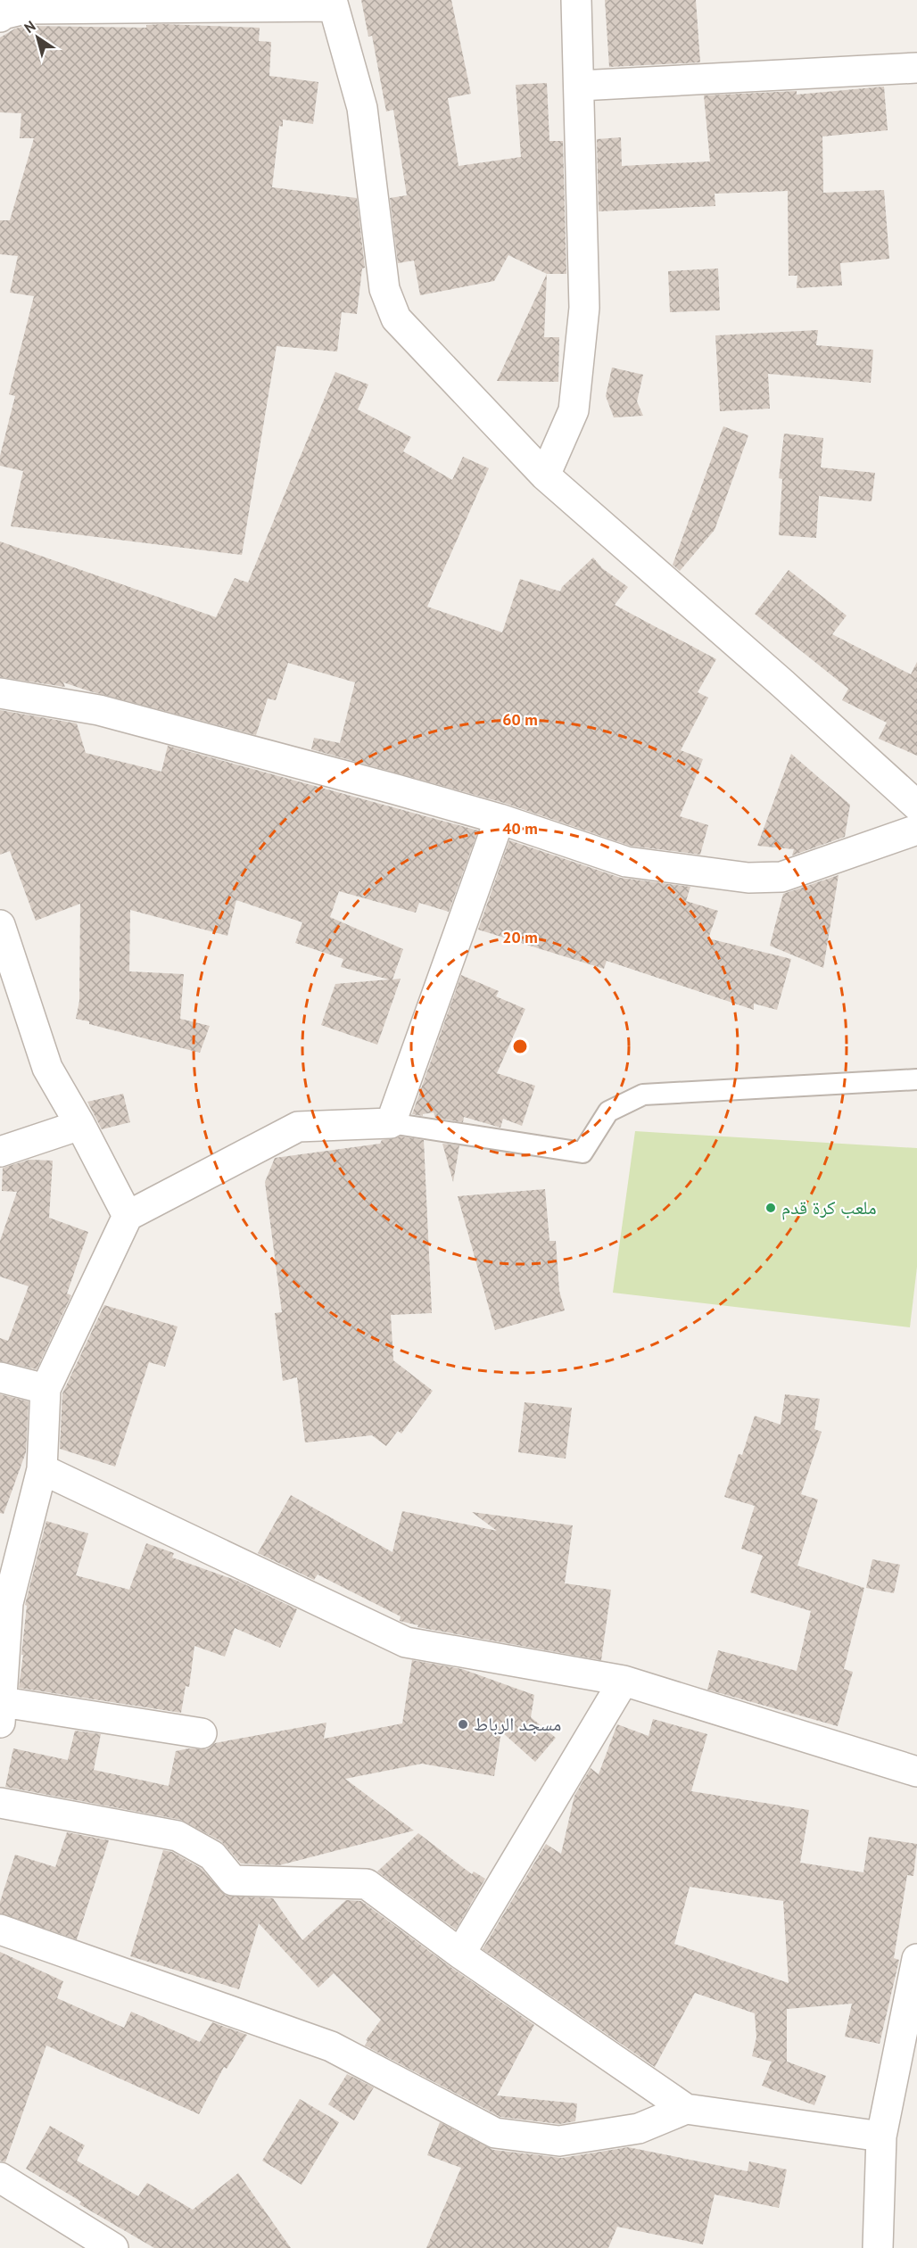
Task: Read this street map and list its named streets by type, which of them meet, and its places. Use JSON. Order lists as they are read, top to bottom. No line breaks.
{"places":["ملعب كرة قدم","مسجد الرباط"],"north":"top left","rings":["60 m","40 m","20 m"]}
